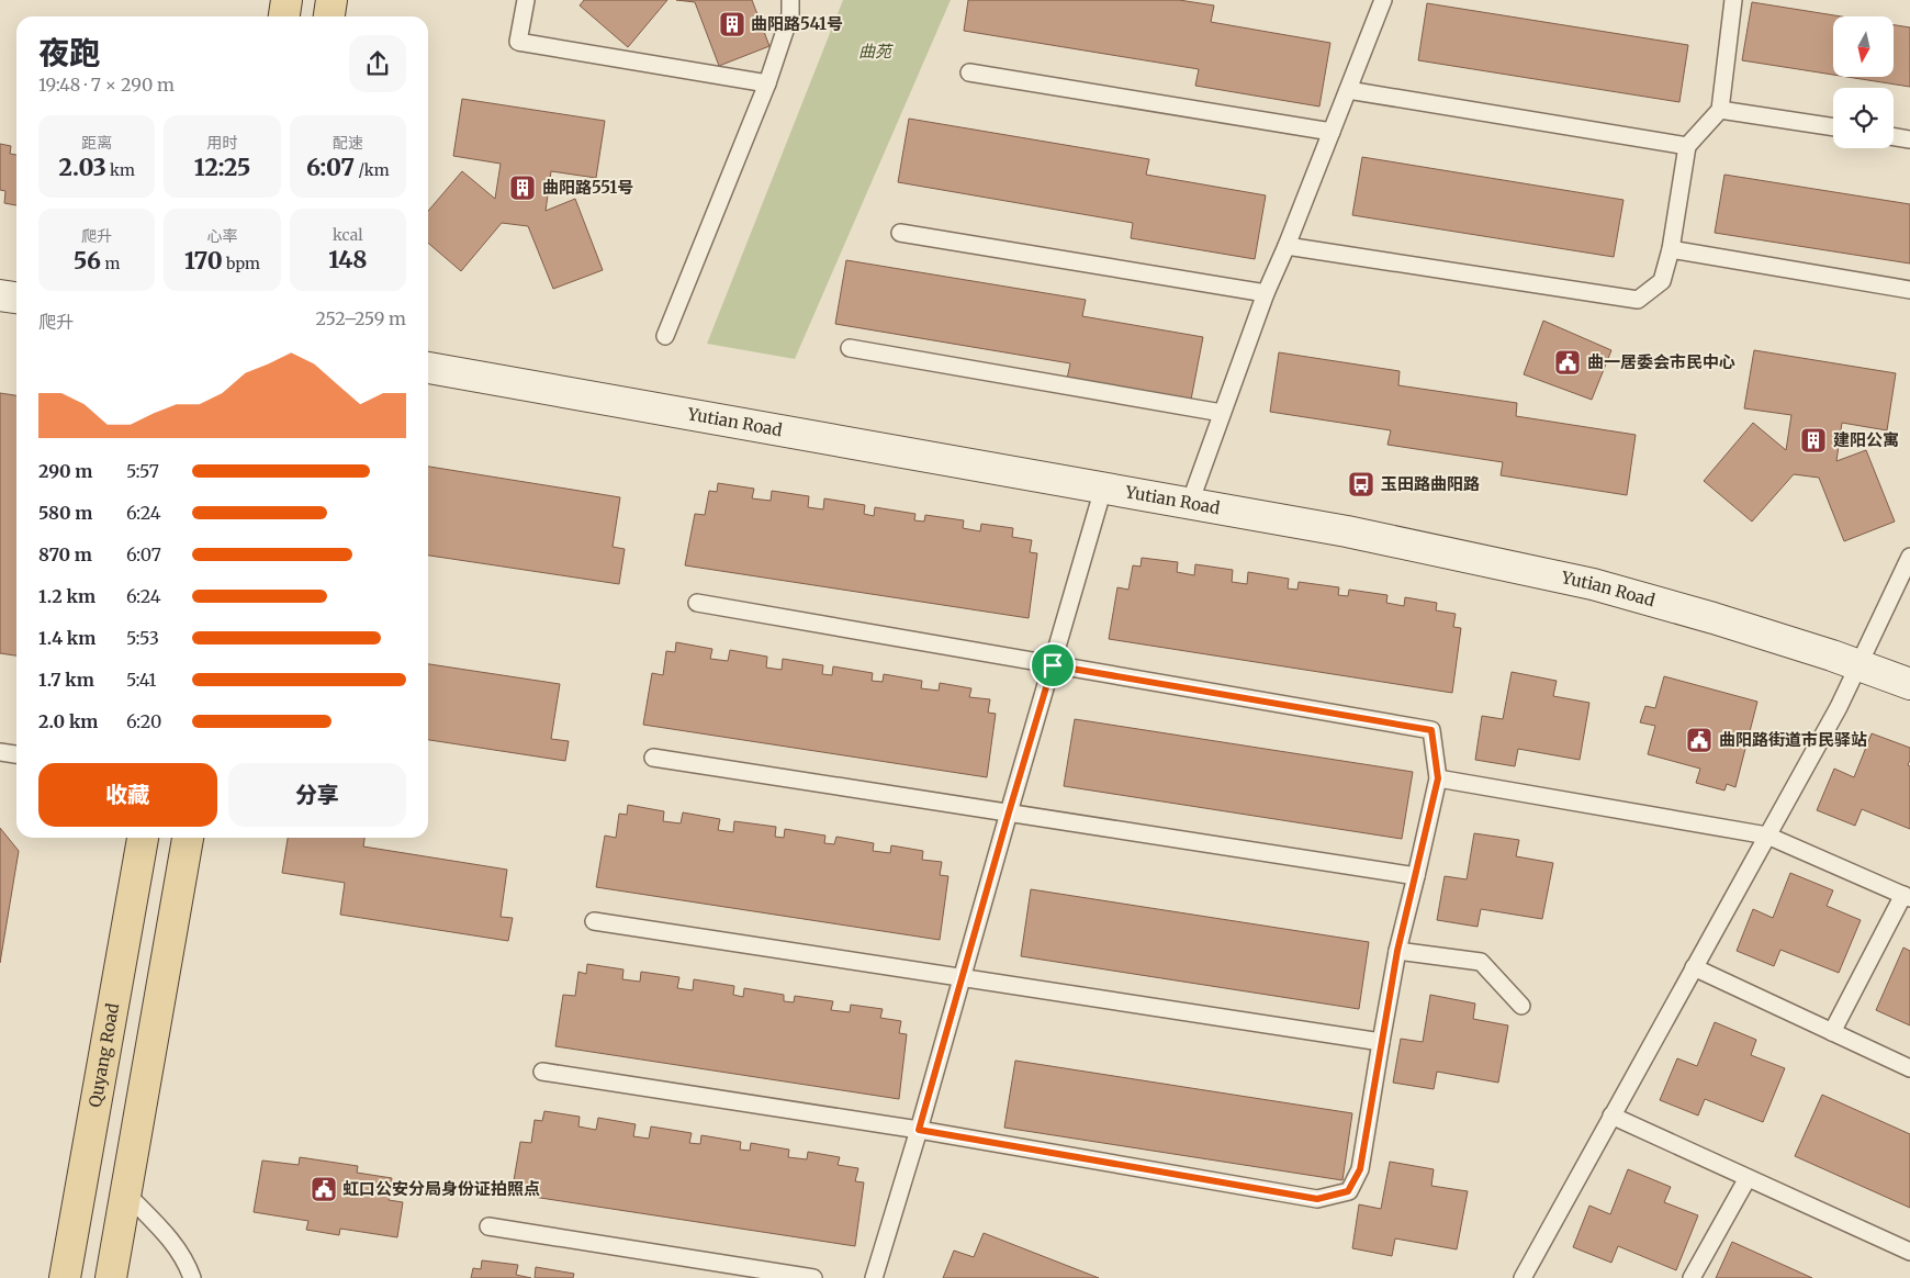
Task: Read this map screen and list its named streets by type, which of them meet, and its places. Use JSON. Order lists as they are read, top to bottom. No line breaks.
{"streets":{"main road":["Quyang Road"],"street":["Yutian Road"]},"parks":["曲苑"],"places":{"building":["曲阳路541号","曲阳路551号","建阳公寓"],"public building":["曲一居委会市民中心","曲阳路街道市民驿站","虹口公安分局身份证拍照点"],"bus stop":["玉田路曲阳路"]},"north":"bottom","page":{"heading":["夜跑","19:48 · 7 × 290 m"],"stats":[["距离","2.03 km"],["用时","12:25"],["配速","6:07 /km"],["爬升","56 m"],["心率","170 bpm"],["kcal","148"]],"chart":["爬升","252–259 m"],"list":[{"name":"290 m","note":"5:57"},{"name":"580 m","note":"6:24"},{"name":"870 m","note":"6:07"},{"name":"1.2 km","note":"6:24"},{"name":"1.4 km","note":"5:53"},{"name":"1.7 km","note":"5:41"},{"name":"2.0 km","note":"6:20"}],"buttons":["收藏","分享"]}}
